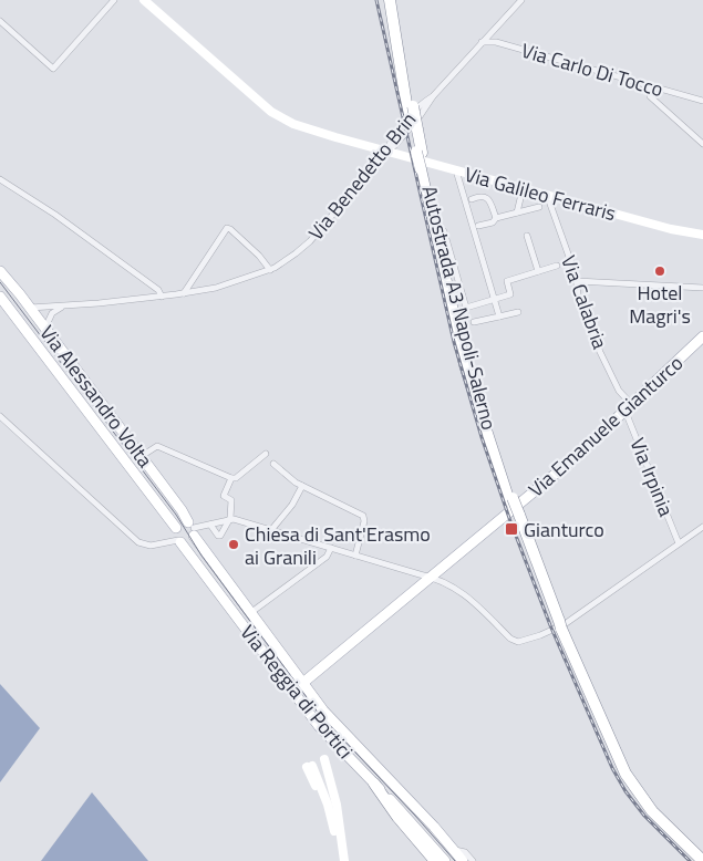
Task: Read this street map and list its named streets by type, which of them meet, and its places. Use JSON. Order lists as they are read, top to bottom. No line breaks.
{"streets":{"highway":["Autostrada A3 Napoli-Salerno"],"main road":["Via Galileo Ferraris","Via Alessandro Volta","Via Emanuele Gianturco","Via Reggia di Portici"],"street":["Via Carlo Di Tocco","Via Benedetto Brin","Via Calabria","Via Irpinia"]},"crossings":[["Via Carlo Di Tocco","Via Benedetto Brin"],["Via Benedetto Brin","Via Galileo Ferraris"],["Via Benedetto Brin","Via Alessandro Volta"],["Via Galileo Ferraris","Via Calabria"],["Via Calabria","Via Emanuele Gianturco"],["Via Calabria","Via Irpinia"],["Via Alessandro Volta","Via Reggia di Portici"],["Via Emanuele Gianturco","Via Irpinia"],["Via Emanuele Gianturco","Via Reggia di Portici"]],"places":{"other":["Hotel Magri's","Chiesa di Sant'Erasmo ai Granili"],"transit":["Gianturco"]}}
